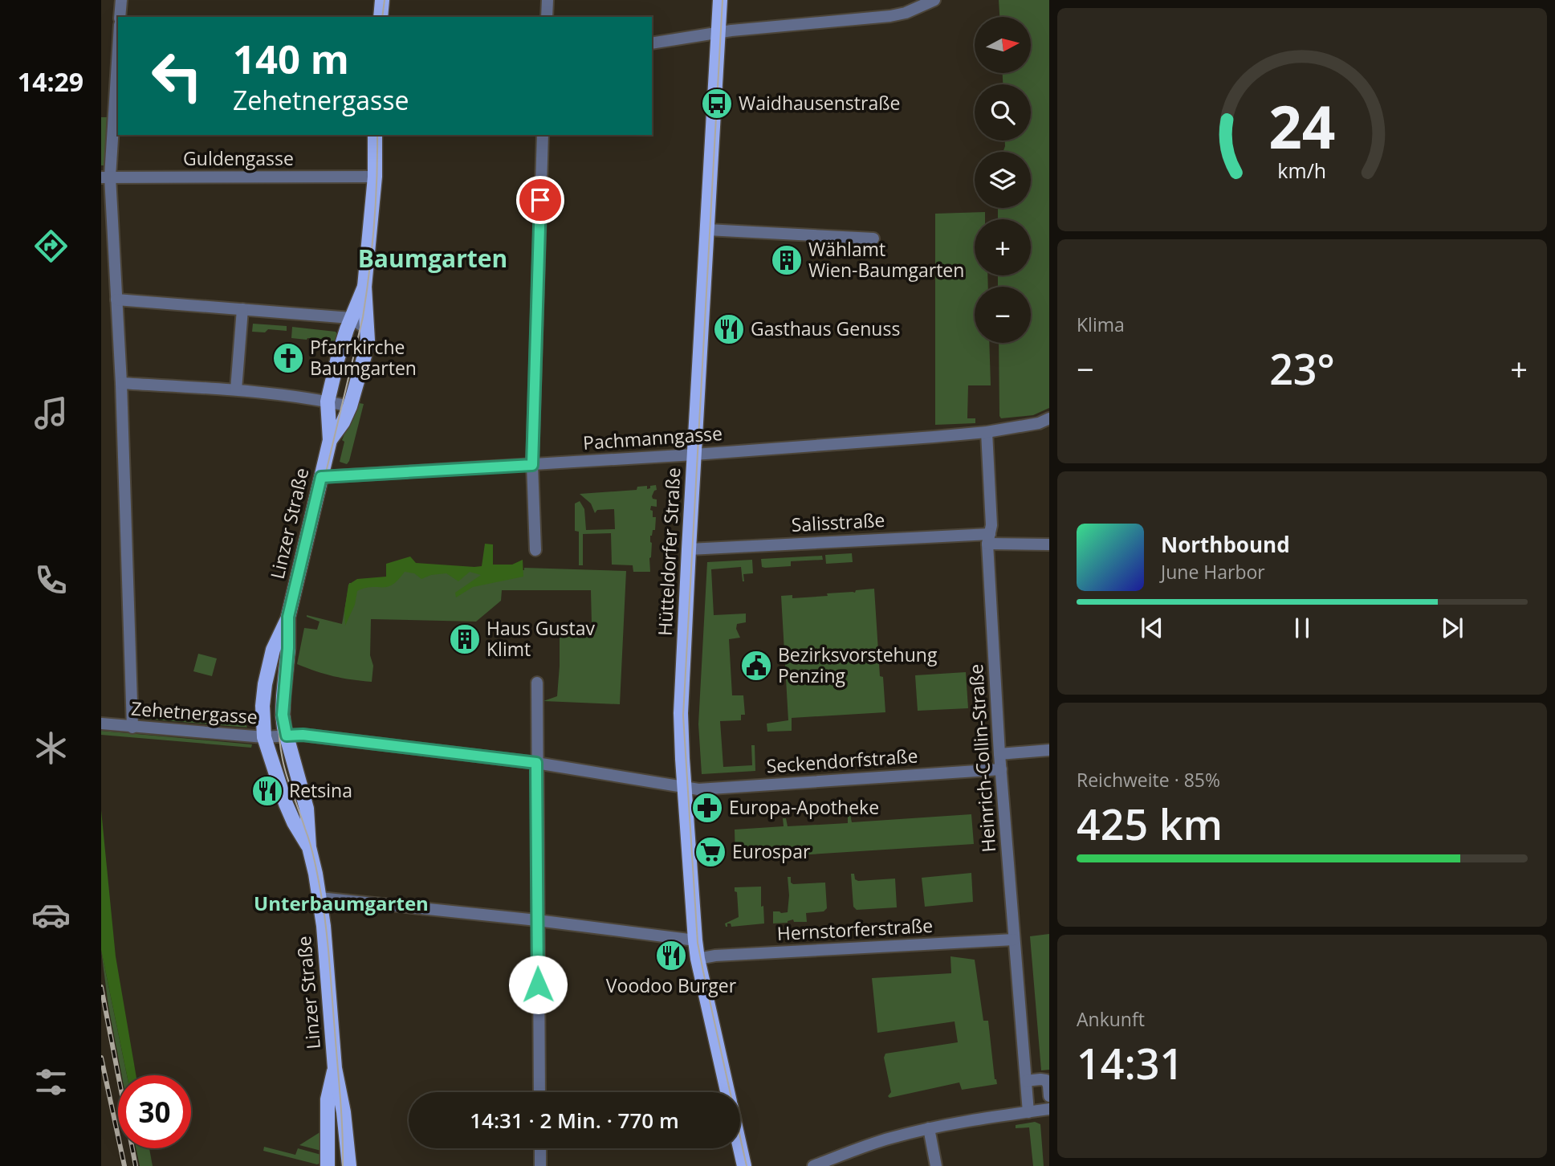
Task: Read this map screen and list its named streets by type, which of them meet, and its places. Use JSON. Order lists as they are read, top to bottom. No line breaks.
{"streets":{"main road":["Linzer Straße","Hütteldorfer Straße"],"street":["Guldengasse","Pachmanngasse","Salisstraße","Zehetnergasse","Heinrich-Collin-Straße","Seckendorfstraße","Hernstorferstraße"]},"crossings":[["Guldengasse","Linzer Straße"],["Pachmanngasse","Linzer Straße"],["Pachmanngasse","Hütteldorfer Straße"],["Pachmanngasse","Heinrich-Collin-Straße"],["Salisstraße","Hütteldorfer Straße"],["Salisstraße","Heinrich-Collin-Straße"],["Linzer Straße","Zehetnergasse"],["Hütteldorfer Straße","Zehetnergasse"],["Hütteldorfer Straße","Seckendorfstraße"],["Hütteldorfer Straße","Hernstorferstraße"],["Zehetnergasse","Seckendorfstraße"],["Heinrich-Collin-Straße","Seckendorfstraße"],["Heinrich-Collin-Straße","Hernstorferstraße"]],"districts":["Baumgarten","Unterbaumgarten"],"places":{"bus stop":["Waidhausenstraße"],"building":["Wählamt Wien-Baumgarten","Haus Gustav Klimt"],"restaurant":["Gasthaus Genuss","Retsina","Voodoo Burger"],"church":["Pfarrkirche Baumgarten"],"public building":["Bezirksvorstehung Penzing"],"pharmacy":["Europa-Apotheke"],"supermarket":["Eurospar"]},"north":"right","page":{"tabs":"14:29","map_buttons":["+","−"],"turn":["140 m","Zehetnergasse"],"tile":["Klima",["Reichweite · 85%","425 km"],["Ankunft","14:31"]],"heat":["−","23°","+"],"song":["Northbound","June Harbor"],"limit":"30","trip":"14:31 · 2 Min. · 770 m","gauge":["24","km/h"]}}
